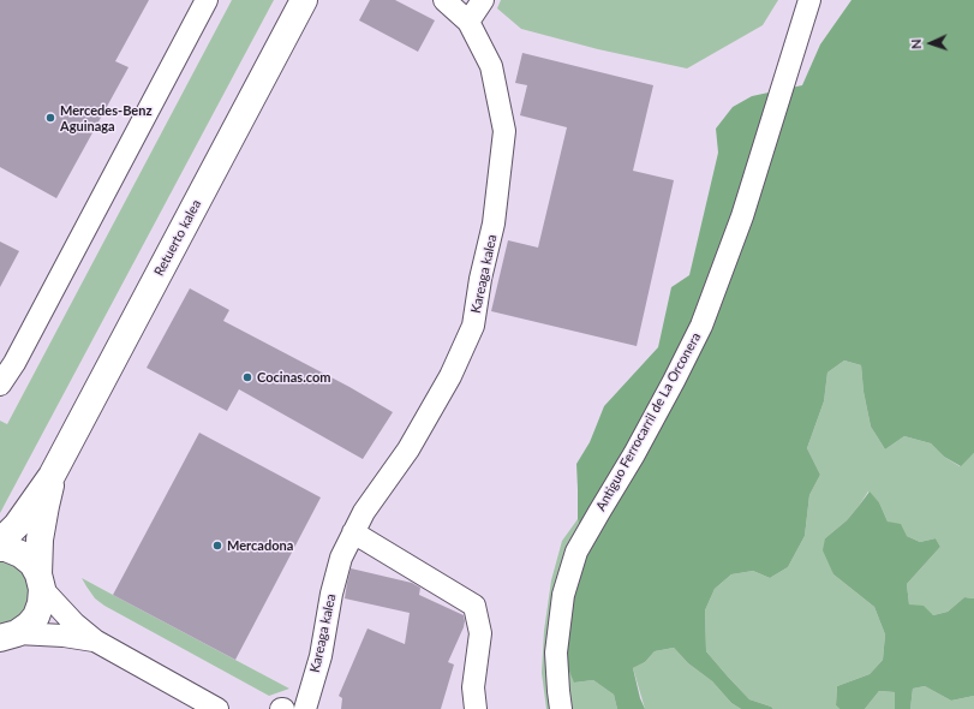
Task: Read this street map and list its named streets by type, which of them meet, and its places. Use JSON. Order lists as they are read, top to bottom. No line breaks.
{"streets":{"main road":["Retuerto kalea"],"street":["Kareaga kalea","Antiguo Ferrocarril de La Orconera"]},"places":["Mercedes-Benz Aguinaga","Cocinas.com","Mercadona"],"north":"left"}
